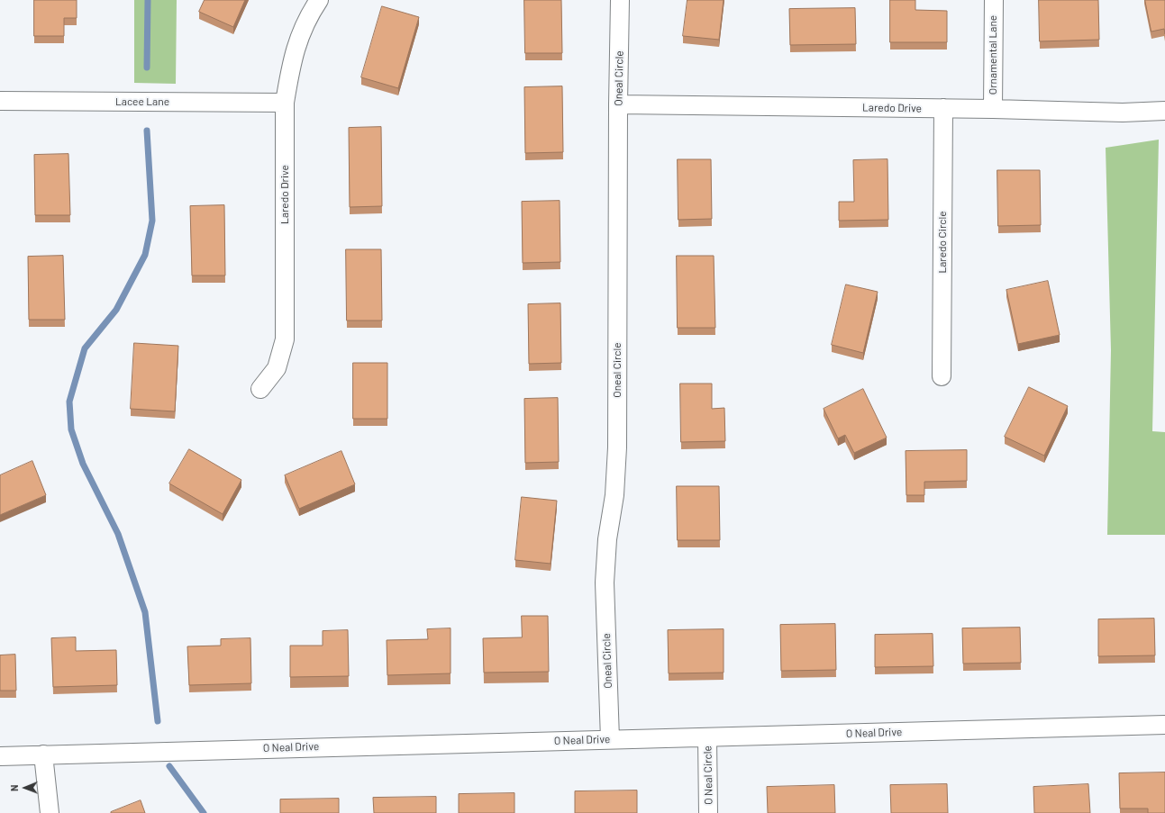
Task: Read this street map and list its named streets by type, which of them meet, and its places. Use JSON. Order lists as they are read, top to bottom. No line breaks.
{"streets":{"street":["Ornamental Lane","Oneal Circle","Lacee Lane","Laredo Drive","Laredo Circle","O Neal Drive","O Neal Circle"]},"crossings":[["Ornamental Lane","Laredo Drive"],["Oneal Circle","Laredo Drive"],["Oneal Circle","O Neal Drive"],["Lacee Lane","Laredo Drive"],["Laredo Drive","Laredo Circle"],["O Neal Drive","O Neal Circle"]],"north":"left"}
